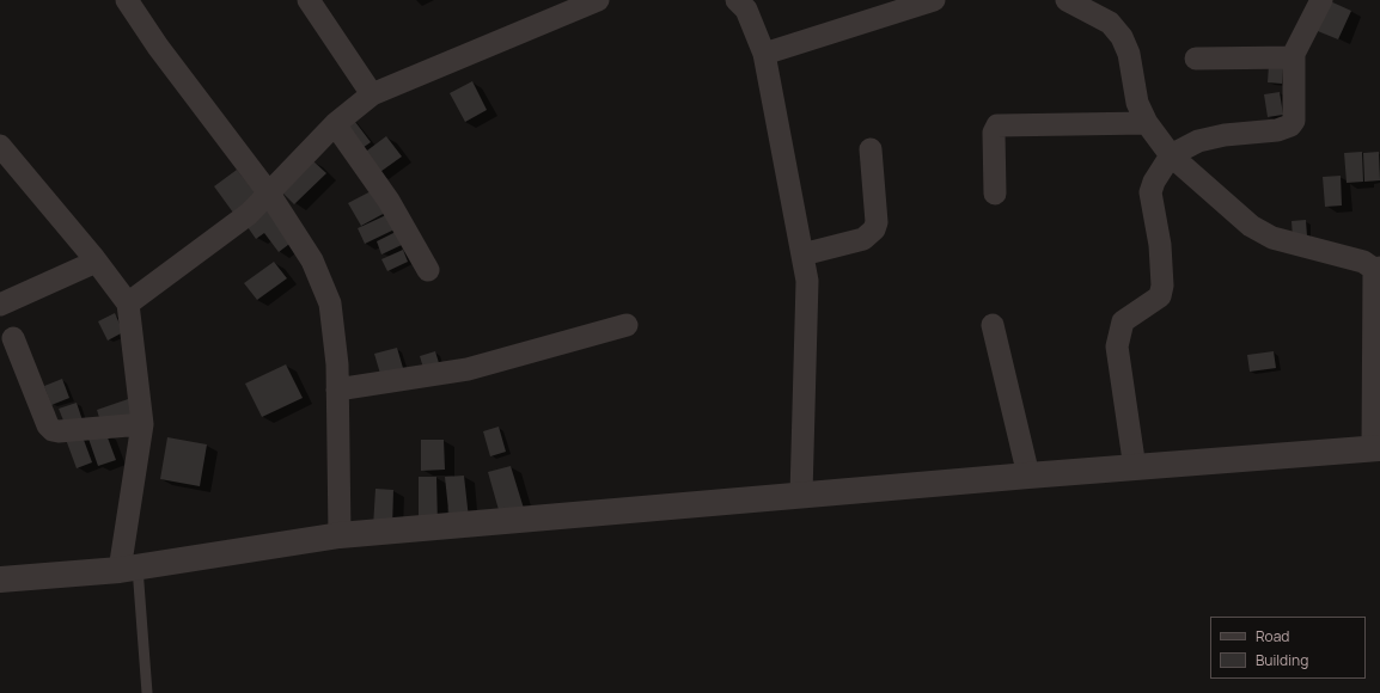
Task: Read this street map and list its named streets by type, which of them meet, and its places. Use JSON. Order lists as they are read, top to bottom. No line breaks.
{"legend":["Road","Building"]}
